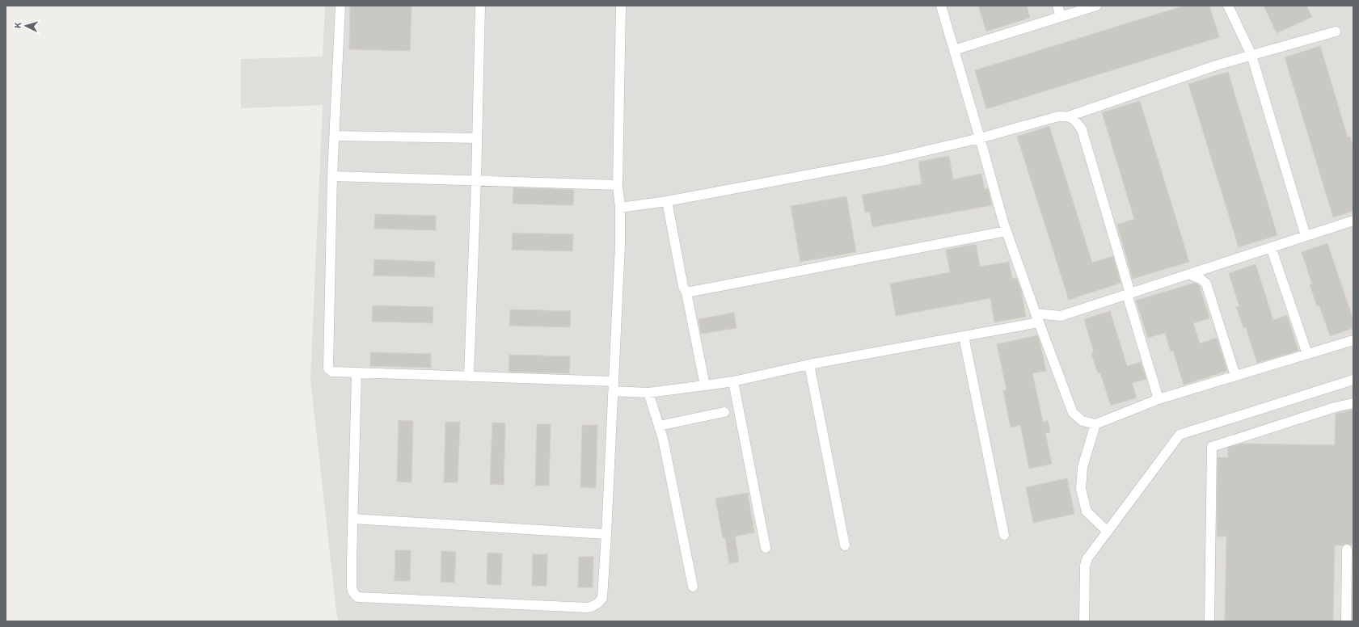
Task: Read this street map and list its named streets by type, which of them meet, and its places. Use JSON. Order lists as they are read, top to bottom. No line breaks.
{"north":"left"}
